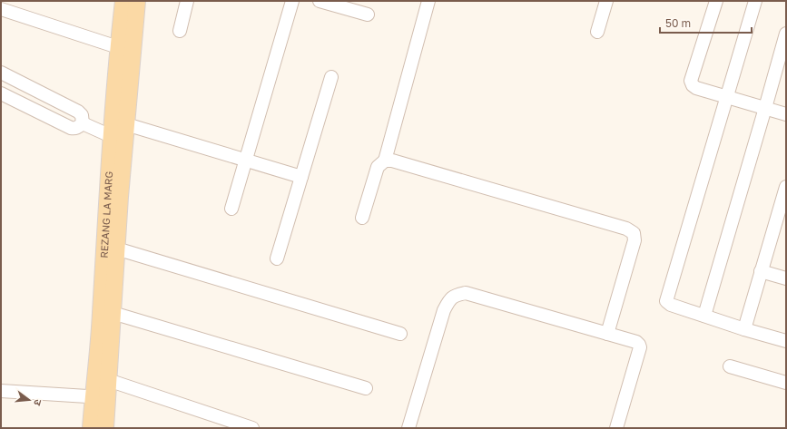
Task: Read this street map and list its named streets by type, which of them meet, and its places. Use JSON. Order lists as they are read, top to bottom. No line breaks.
{"streets":{"main road":["REZANG LA MARG"]},"scale_bar":"50 m","north":"right"}
